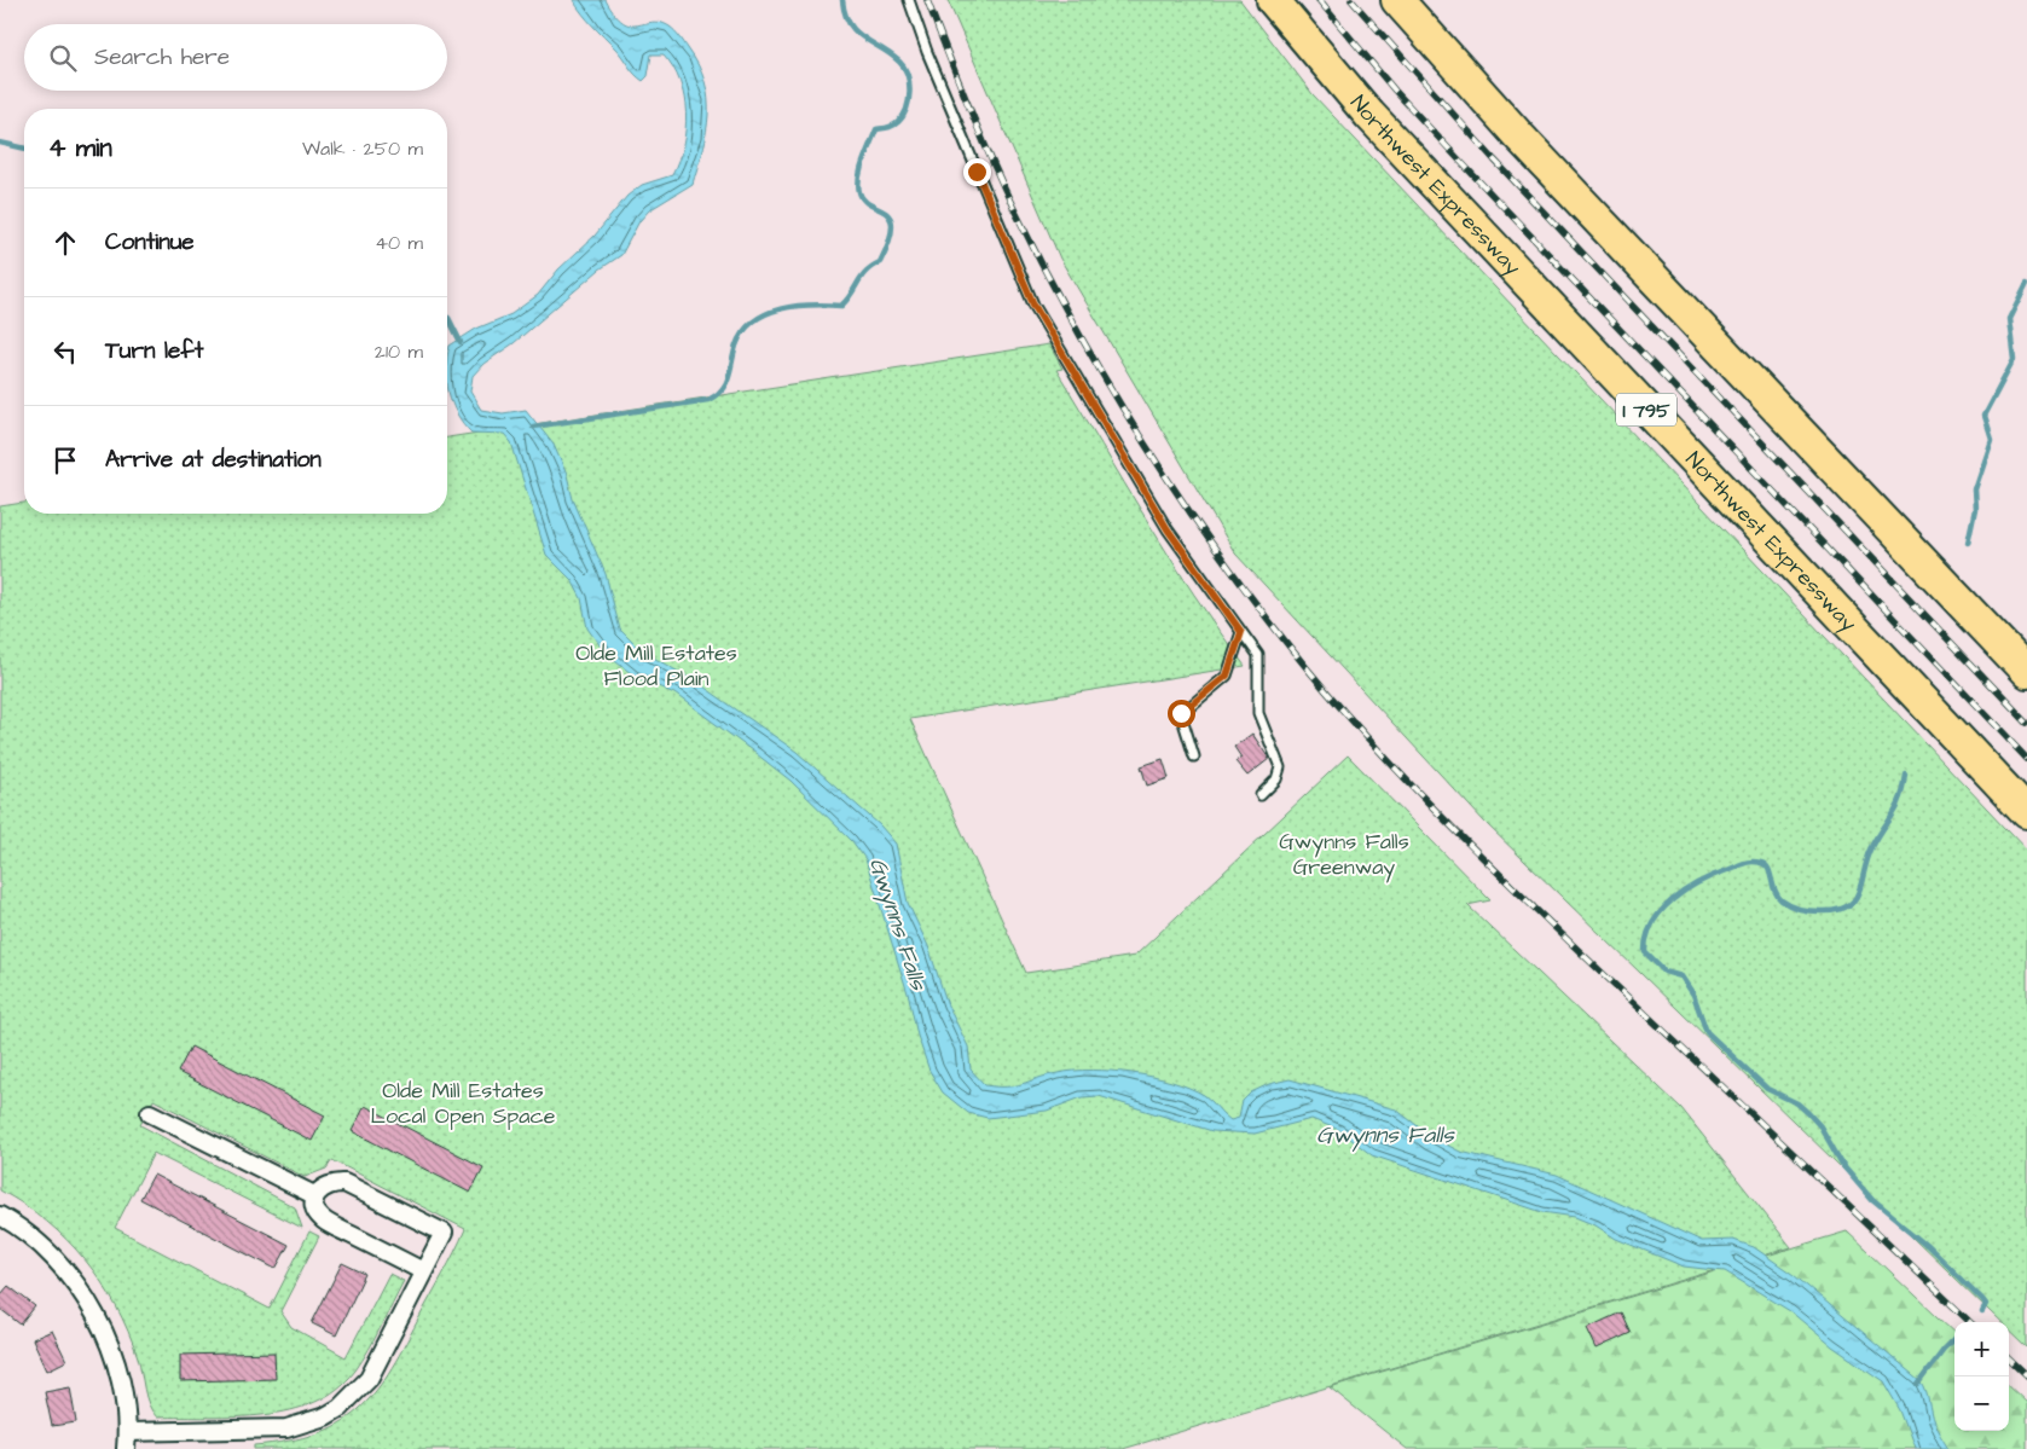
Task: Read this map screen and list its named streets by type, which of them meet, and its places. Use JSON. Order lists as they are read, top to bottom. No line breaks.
{"streets":{"highway":["Northwest Expressway","I 795"]},"water":["Gwynns Falls"],"parks":["Olde Mill Estates Flood Plain","Gwynns Falls Greenway","Olde Mill Estates Local Open Space"],"page":{"search":"Search here","heading":["4 min","Walk · 250 m"],"list":[["Continue","40 m"],["Turn left","210 m"],"Arrive at destination"],"map_buttons":["+","−"]}}
